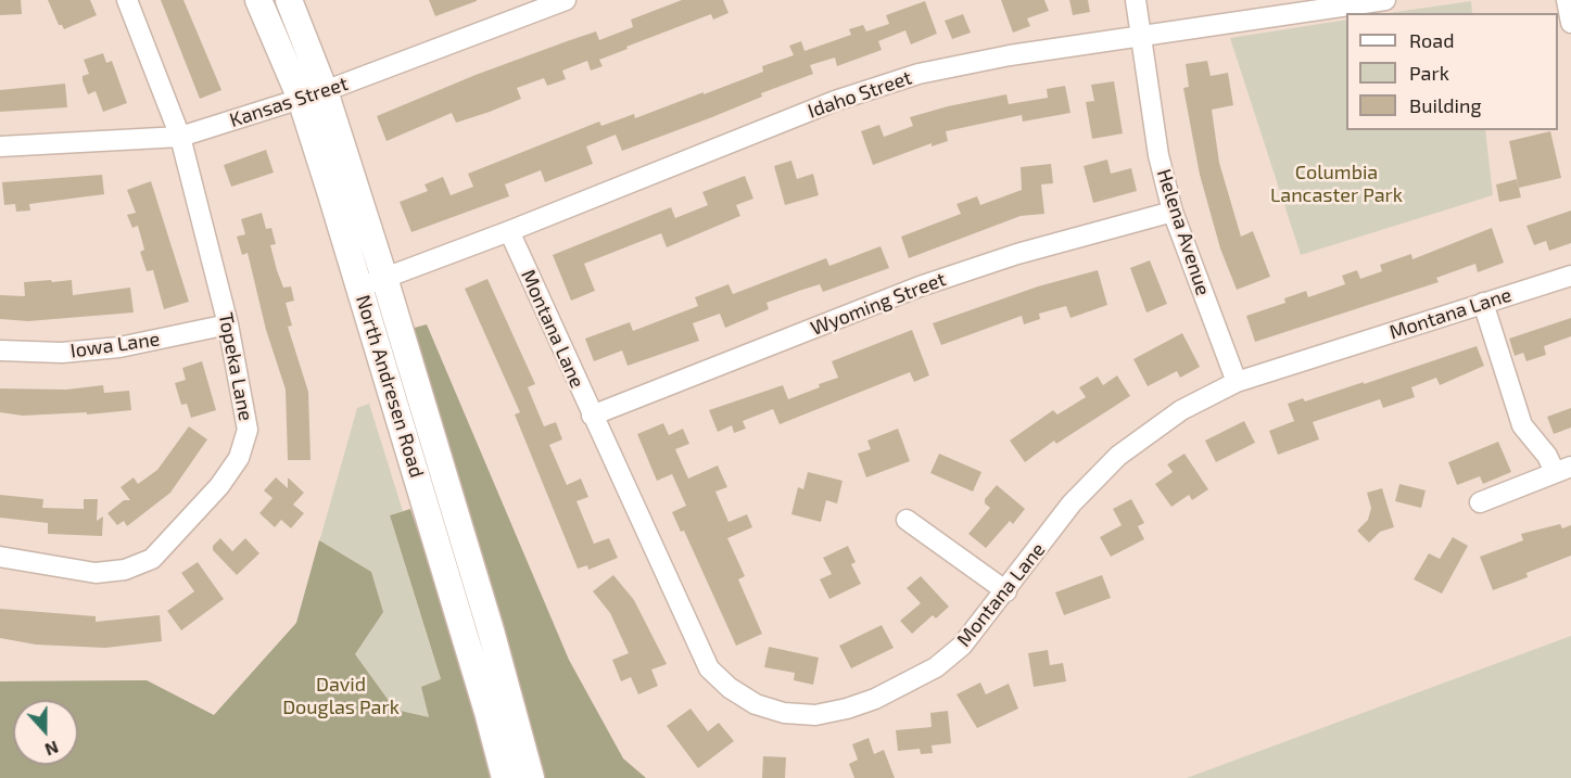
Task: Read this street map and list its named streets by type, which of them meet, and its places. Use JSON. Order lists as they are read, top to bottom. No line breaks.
{"streets":{"main road":["North Andresen Road"],"street":["Idaho Street","Kansas Street","Helena Avenue","Wyoming Street","Montana Lane","Iowa Lane","Topeka Lane"]},"crossings":[["Idaho Street","Helena Avenue"],["Idaho Street","Montana Lane"],["Idaho Street","North Andresen Road"],["Kansas Street","Topeka Lane"],["Kansas Street","North Andresen Road"],["Helena Avenue","Wyoming Street"],["Helena Avenue","Montana Lane"],["Wyoming Street","Montana Lane"],["Iowa Lane","Topeka Lane"]],"parks":["Columbia Lancaster Park","David Douglas Park"],"legend":["Road","Park","Building"],"north":"bottom"}
